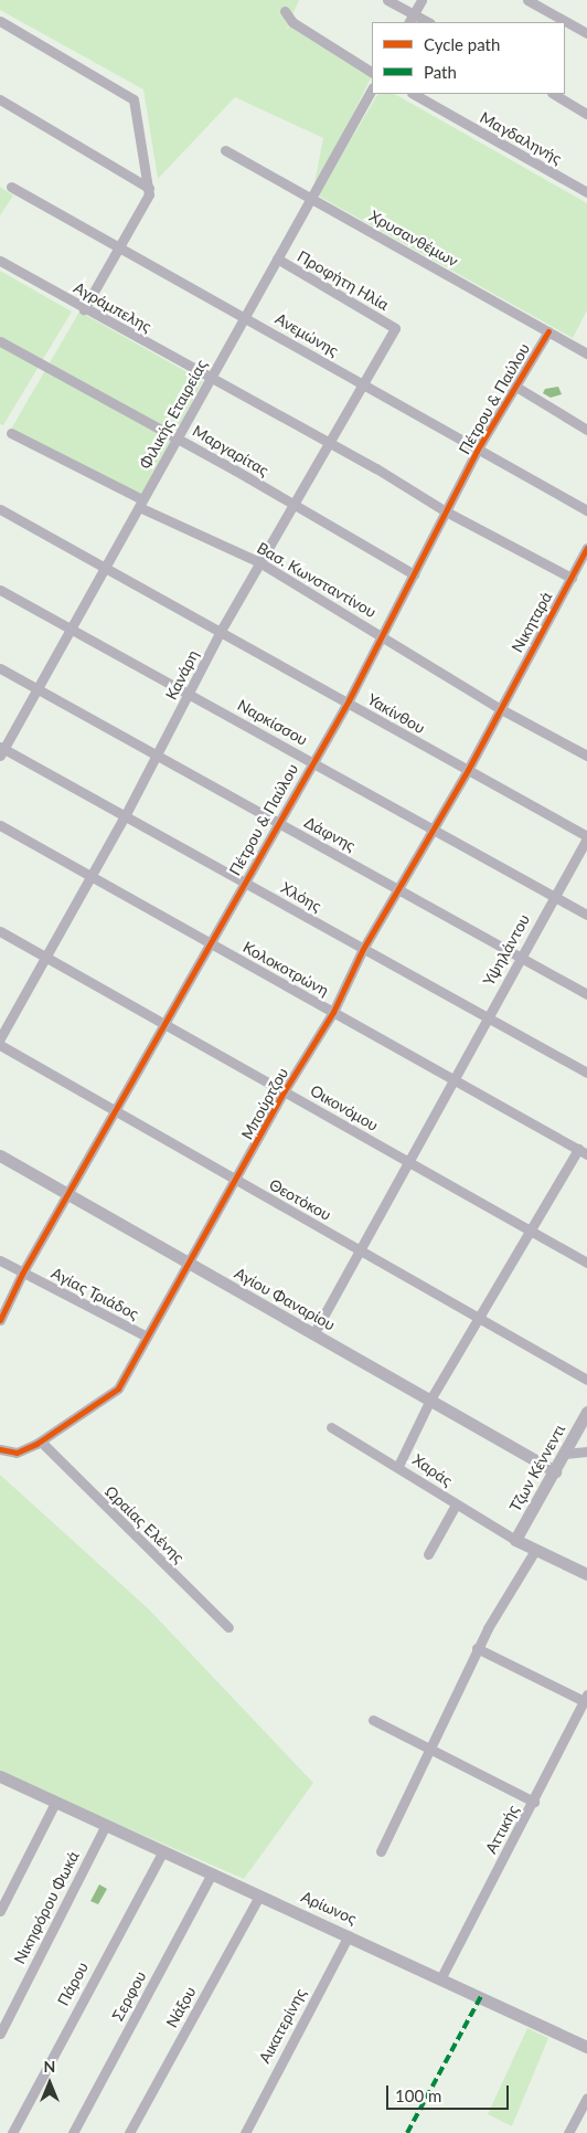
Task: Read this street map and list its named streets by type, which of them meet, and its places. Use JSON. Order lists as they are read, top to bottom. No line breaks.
{"streets":{"street":["Μαγδαληνής","Χρυσανθέμων","Προφήτη Ηλία","Αγράμπελης","Ανεμώνης","Πέτρου & Παύλου","Φιλικής Εταιρείας","Μαργαρίτας","Βασ. Κωνσταντίνου","Νικηταρά","Κανάρη","Υακίνθου","Ναρκίσσου","Δάφνης","Χλόης","Υψηλάντου","Κολοκοτρώνη","Μπούρτζου","Οικονόμου","Θεοτόκου","Αγίας Τριάδος","Αγίου Φαναρίου","Τζων Κέννεντι","Χαράς","Ωραίας Ελένης","Αττικής","Νικηφόρου Φωκά","Αρίωνος","Πάρου","Σερφου","Νάξου","Αικατερίνης"]},"crossings":[["Χρυσανθέμων","Πέτρου & Παύλου"],["Χρυσανθέμων","Φιλικής Εταιρείας"],["Προφήτη Ηλία","Φιλικής Εταιρείας"],["Προφήτη Ηλία","Κανάρη"],["Αγράμπελης","Πέτρου & Παύλου"],["Αγράμπελης","Φιλικής Εταιρείας"],["Αγράμπελης","Νικηταρά"],["Αγράμπελης","Κανάρη"],["Ανεμώνης","Πέτρου & Παύλου"],["Ανεμώνης","Φιλικής Εταιρείας"],["Ανεμώνης","Κανάρη"],["Πέτρου & Παύλου","Μαργαρίτας"],["Πέτρου & Παύλου","Βασ. Κωνσταντίνου"],["Πέτρου & Παύλου","Υακίνθου"],["Πέτρου & Παύλου","Ναρκίσσου"],["Πέτρου & Παύλου","Δάφνης"],["Πέτρου & Παύλου","Χλόης"],["Πέτρου & Παύλου","Κολοκοτρώνη"],["Πέτρου & Παύλου","Οικονόμου"],["Πέτρου & Παύλου","Θεοτόκου"],["Πέτρου & Παύλου","Αγίας Τριάδος"],["Πέτρου & Παύλου","Αγίου Φαναρίου"],["Φιλικής Εταιρείας","Μαργαρίτας"],["Φιλικής Εταιρείας","Βασ. Κωνσταντίνου"],["Φιλικής Εταιρείας","Υακίνθου"],["Φιλικής Εταιρείας","Ναρκίσσου"],["Φιλικής Εταιρείας","Δάφνης"],["Φιλικής Εταιρείας","Χλόης"],["Μαργαρίτας","Κανάρη"],["Βασ. Κωνσταντίνου","Νικηταρά"],["Βασ. Κωνσταντίνου","Κανάρη"],["Βασ. Κωνσταντίνου","Μπούρτζου"],["Νικηταρά","Μπούρτζου"],["Κανάρη","Υακίνθου"],["Κανάρη","Ναρκίσσου"],["Κανάρη","Δάφνης"],["Κανάρη","Χλόης"],["Κανάρη","Κολοκοτρώνη"],["Κανάρη","Οικονόμου"],["Υακίνθου","Υψηλάντου"],["Υακίνθου","Μπούρτζου"],["Ναρκίσσου","Υψηλάντου"],["Ναρκίσσου","Μπούρτζου"],["Δάφνης","Υψηλάντου"],["Δάφνης","Μπούρτζου"],["Χλόης","Υψηλάντου"],["Χλόης","Μπούρτζου"],["Υψηλάντου","Κολοκοτρώνη"],["Υψηλάντου","Οικονόμου"],["Υψηλάντου","Θεοτόκου"],["Υψηλάντου","Αγίου Φαναρίου"],["Κολοκοτρώνη","Μπούρτζου"],["Μπούρτζου","Οικονόμου"],["Μπούρτζου","Θεοτόκου"],["Μπούρτζου","Αγίας Τριάδος"],["Μπούρτζου","Αγίου Φαναρίου"],["Μπούρτζου","Ωραίας Ελένης"],["Αγίου Φαναρίου","Τζων Κέννεντι"],["Τζων Κέννεντι","Χαράς"],["Αττικής","Αρίωνος"],["Νικηφόρου Φωκά","Αρίωνος"],["Αρίωνος","Πάρου"],["Αρίωνος","Σερφου"],["Αρίωνος","Νάξου"],["Αρίωνος","Αικατερίνης"]],"legend":["Cycle path","Path"],"scale_bar":"100 m","north":"top"}
